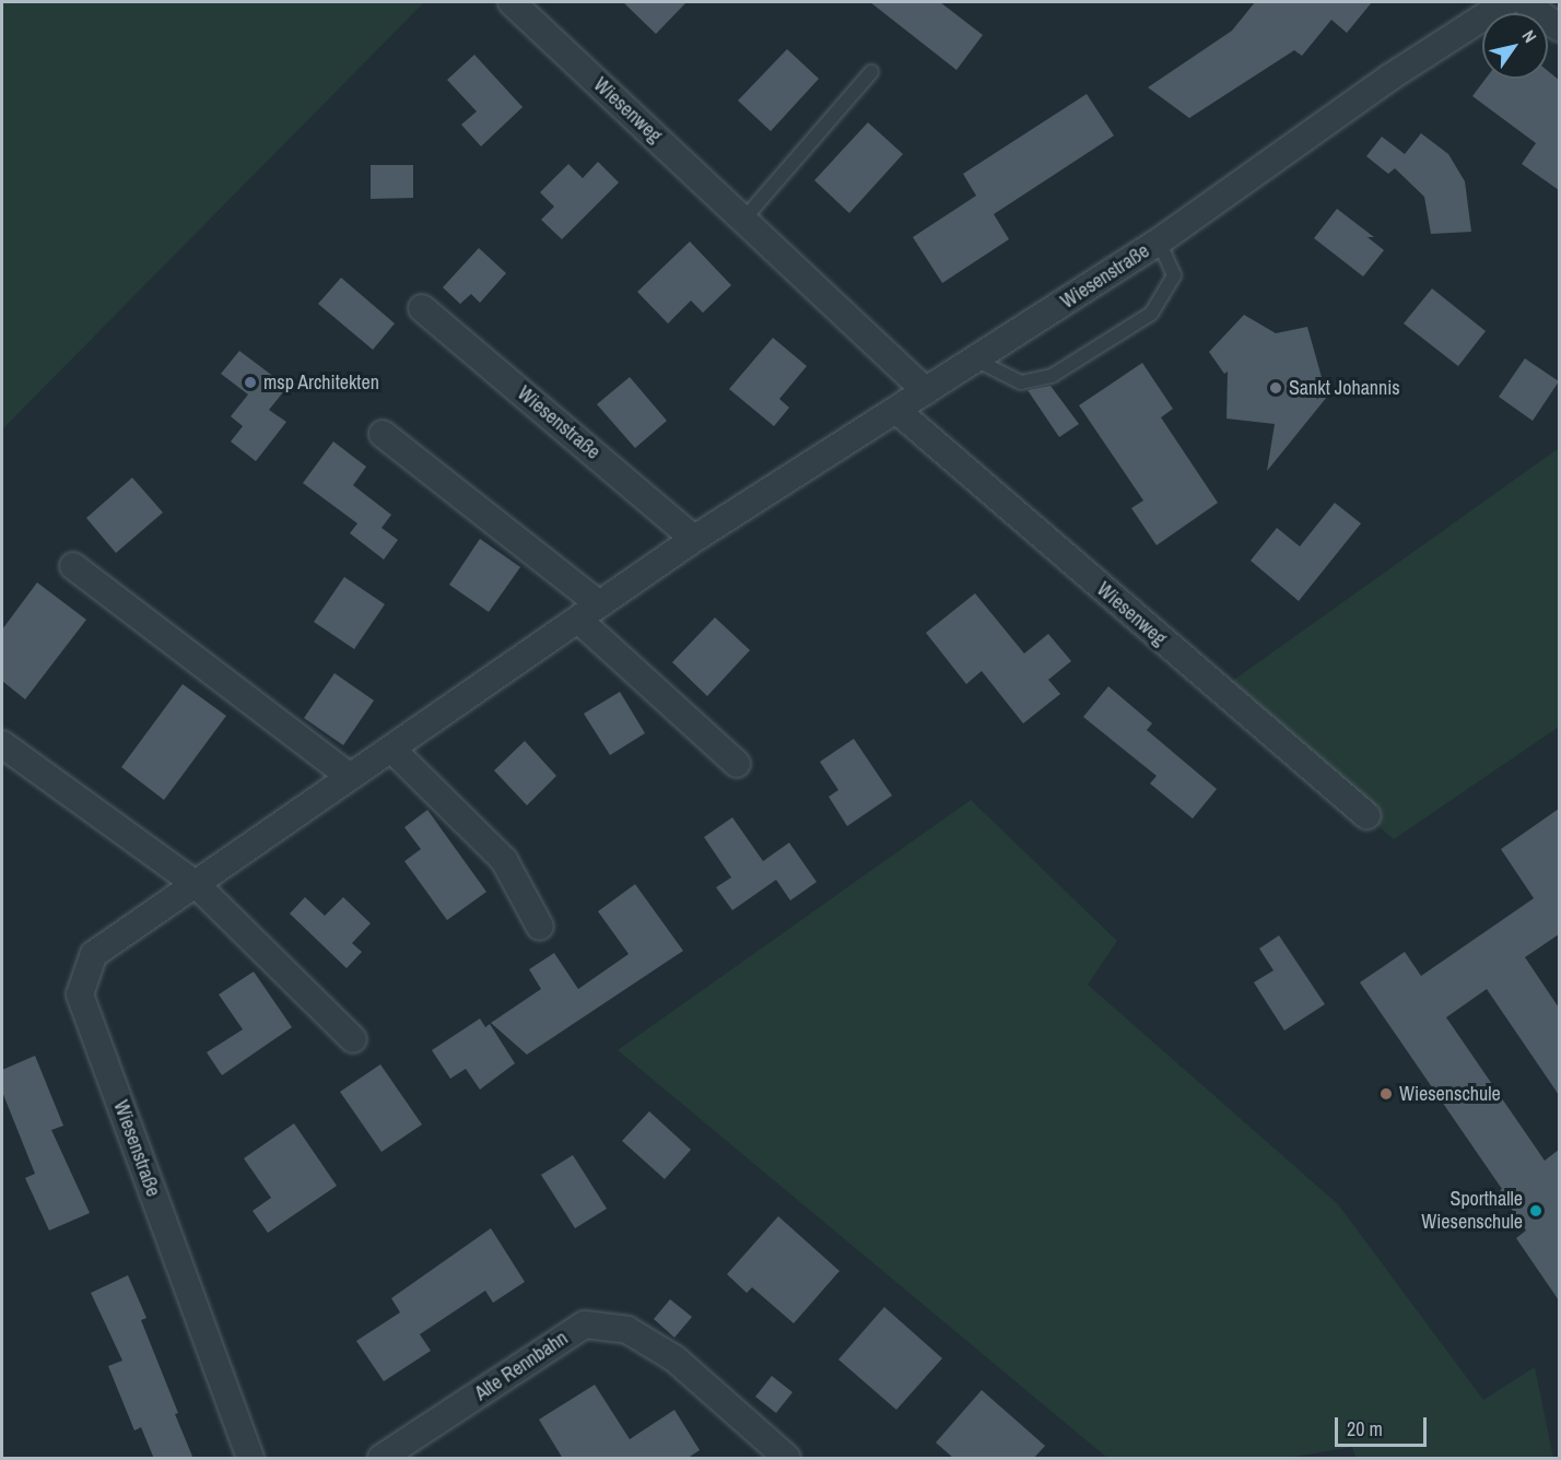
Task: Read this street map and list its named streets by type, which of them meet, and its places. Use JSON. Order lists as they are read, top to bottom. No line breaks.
{"streets":{"street":["Wiesenweg","Wiesenstraße","Alte Rennbahn"]},"crossings":[["Wiesenweg","Wiesenstraße"]],"places":["msp Architekten","Sankt Johannis","Wiesenschule","Sporthalle Wiesenschule"],"scale_bar":"20 m","north":"top right"}
